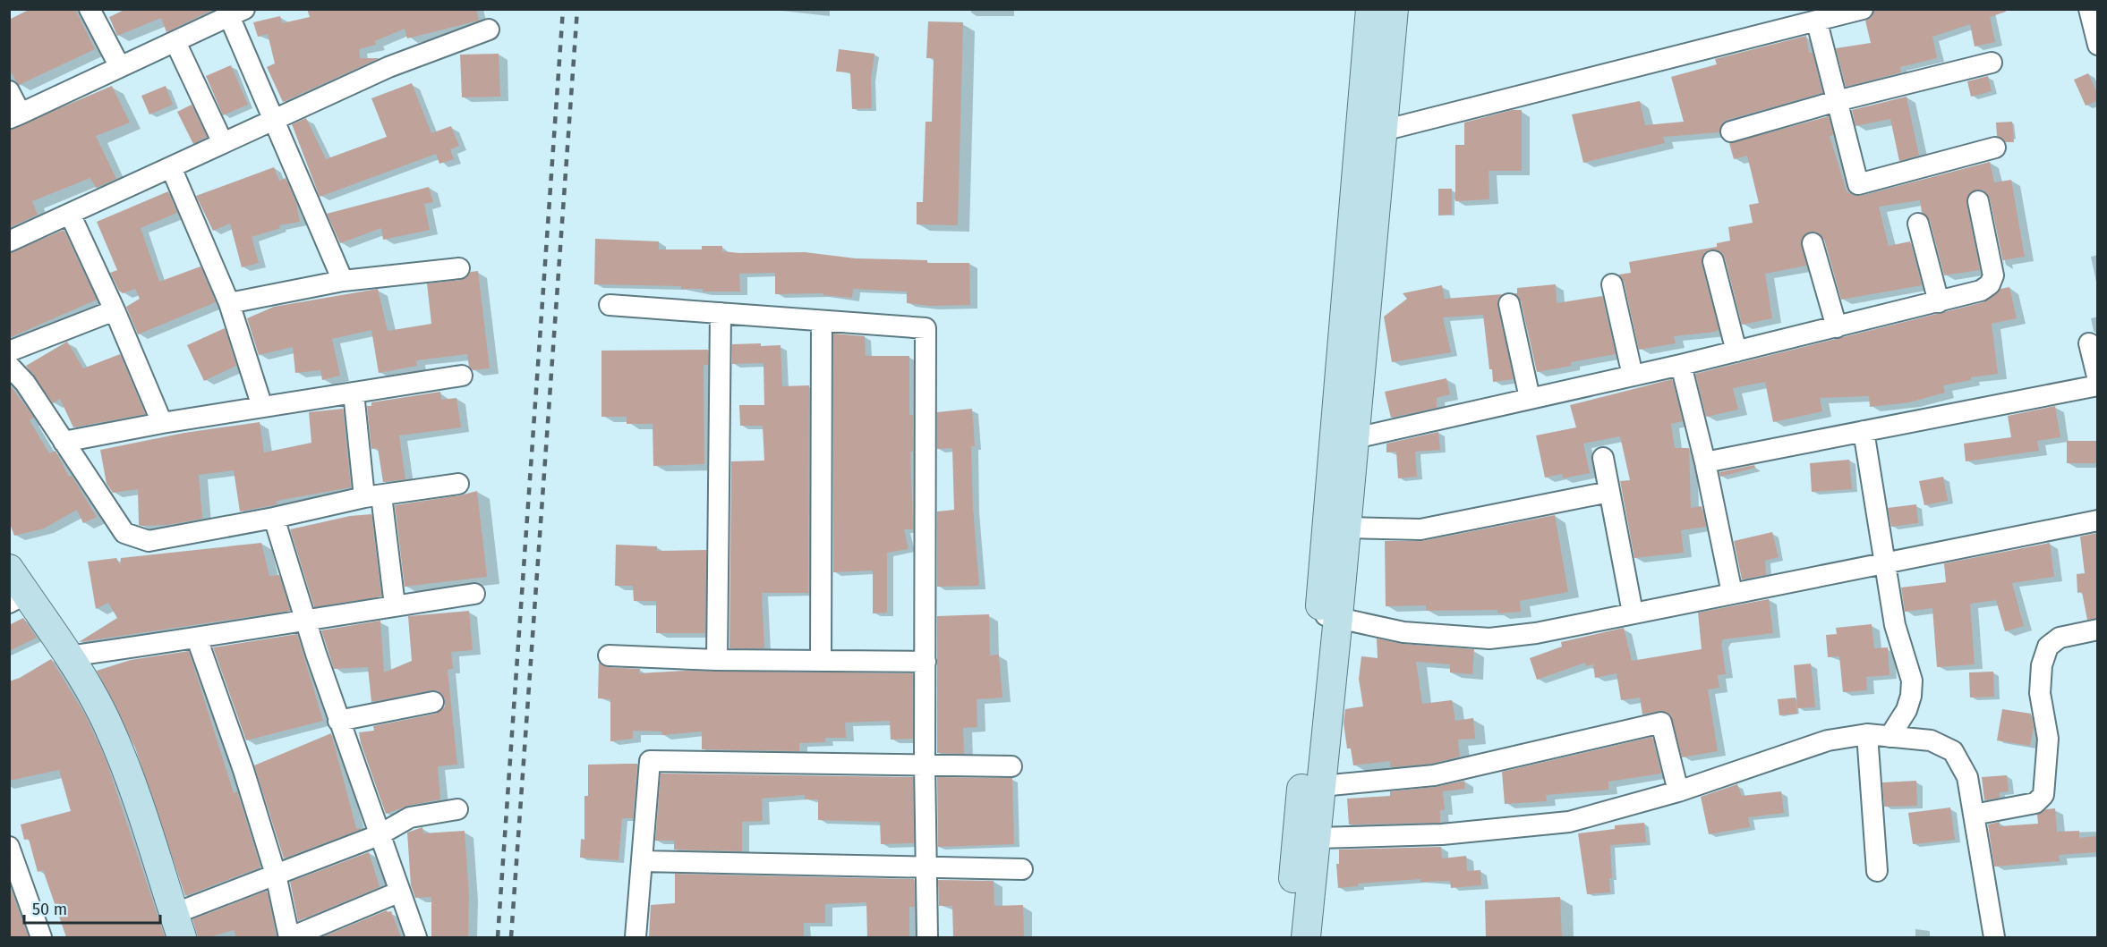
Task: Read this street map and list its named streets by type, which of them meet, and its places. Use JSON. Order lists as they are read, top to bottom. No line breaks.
{"scale_bar":"50 m"}
